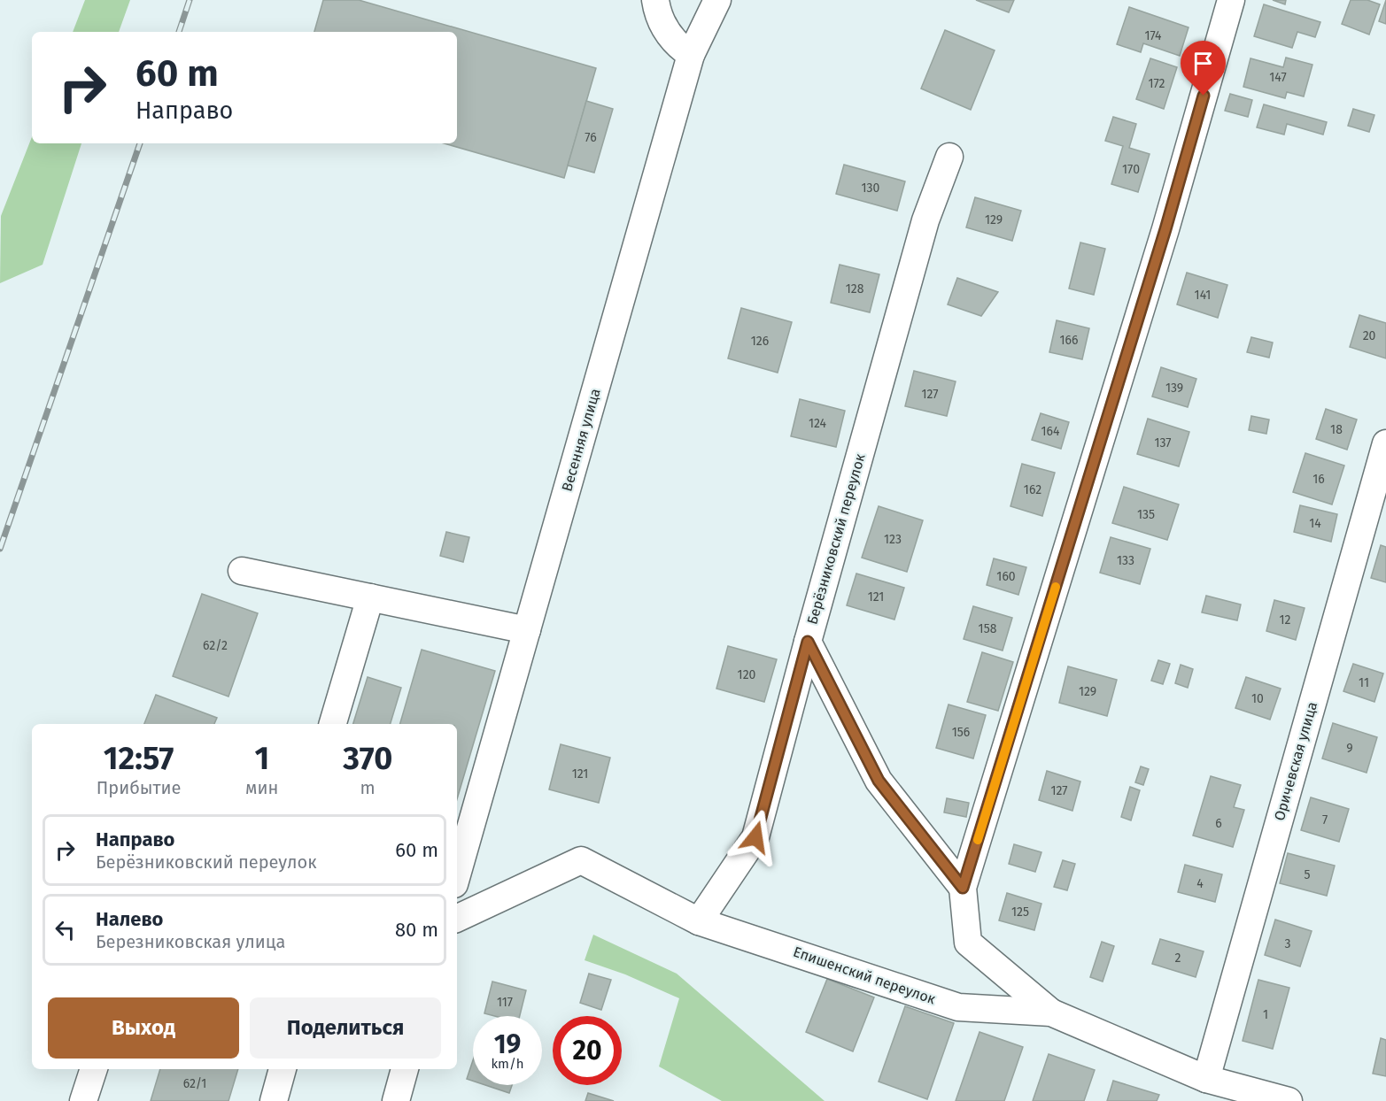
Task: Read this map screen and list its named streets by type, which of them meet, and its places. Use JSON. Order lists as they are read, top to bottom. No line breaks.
{"streets":{"street":["Весенняя улица","Берёзниковский переулок","Оричевская улица","Епишенский переулок"]},"crossings":[["Оричевская улица","Епишенский переулок"]],"house_numbers":["174","147","172","76","170","130","129","128","141","20","166","126","139","127","124","18","164","137","16","162","135","14","123","133","160","121","12","158","62/2","120","11","129","10","156","9","121","127","7","6","5","4","125","3","2","117","1","62/1"],"page":{"turn":["60 m","Направо"],"eta":["12:57","Прибытие","1","мин","370","m"],"list":[{"name":"Направо","note":"Берёзниковский переулок","value":"60 m"},{"name":"Налево","note":"Березниковская улица","value":"80 m"}],"buttons":["Выход","Поделиться"],"speed":"19 km/h","limit":"20"}}
